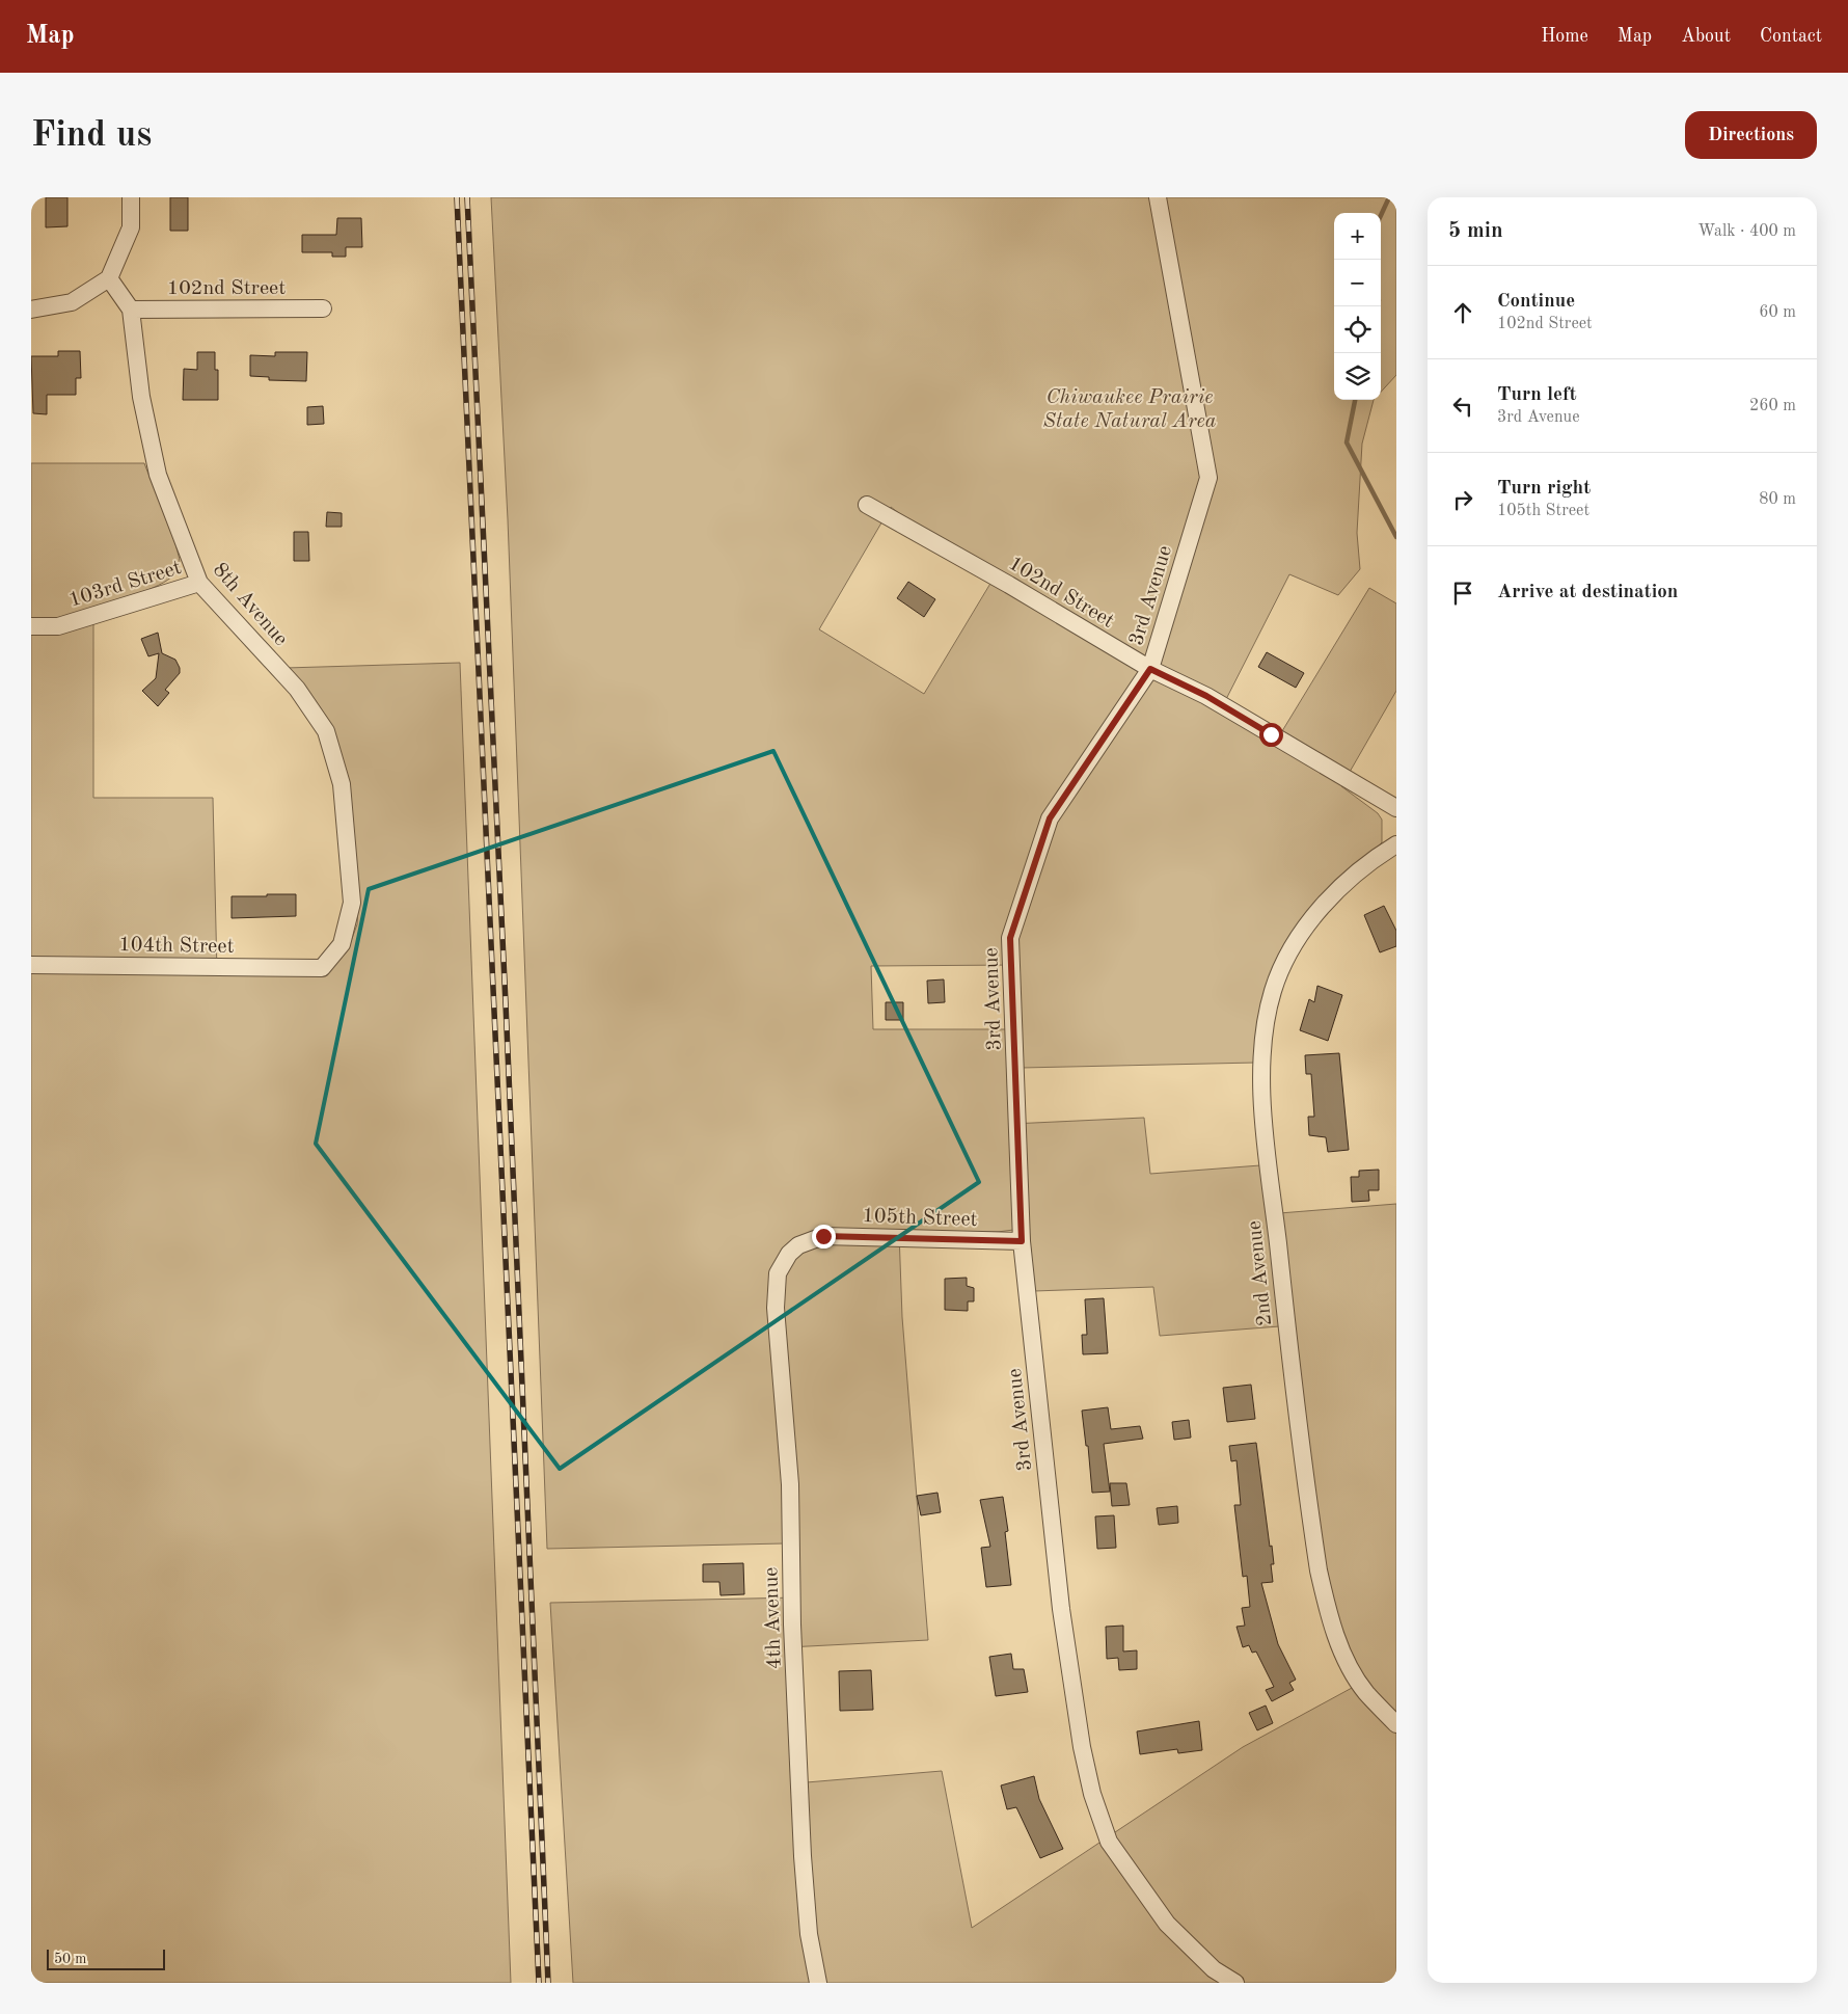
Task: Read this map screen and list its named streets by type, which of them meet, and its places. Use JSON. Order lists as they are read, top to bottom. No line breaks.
{"streets":{"street":["102nd Street","103rd Street","3rd Avenue","8th Avenue","104th Street","105th Street","2nd Avenue","4th Avenue"]},"crossings":[["102nd Street","3rd Avenue"],["102nd Street","8th Avenue"],["103rd Street","8th Avenue"],["3rd Avenue","105th Street"],["8th Avenue","104th Street"],["105th Street","4th Avenue"]],"parks":["Chiwaukee Prairie State Natural Area"],"scale_bar":"50 m","page":{"header":"Map","nav":["Home","Map","About","Contact"],"buttons":"Directions","title":"Find us","heading":["5 min","Walk · 400 m"],"map_buttons":["+","−"],"list":[["Continue","102nd Street","60 m"],["Turn left","3rd Avenue","260 m"],["Turn right","105th Street","80 m"],"Arrive at destination"],"scale":"50 m"}}
